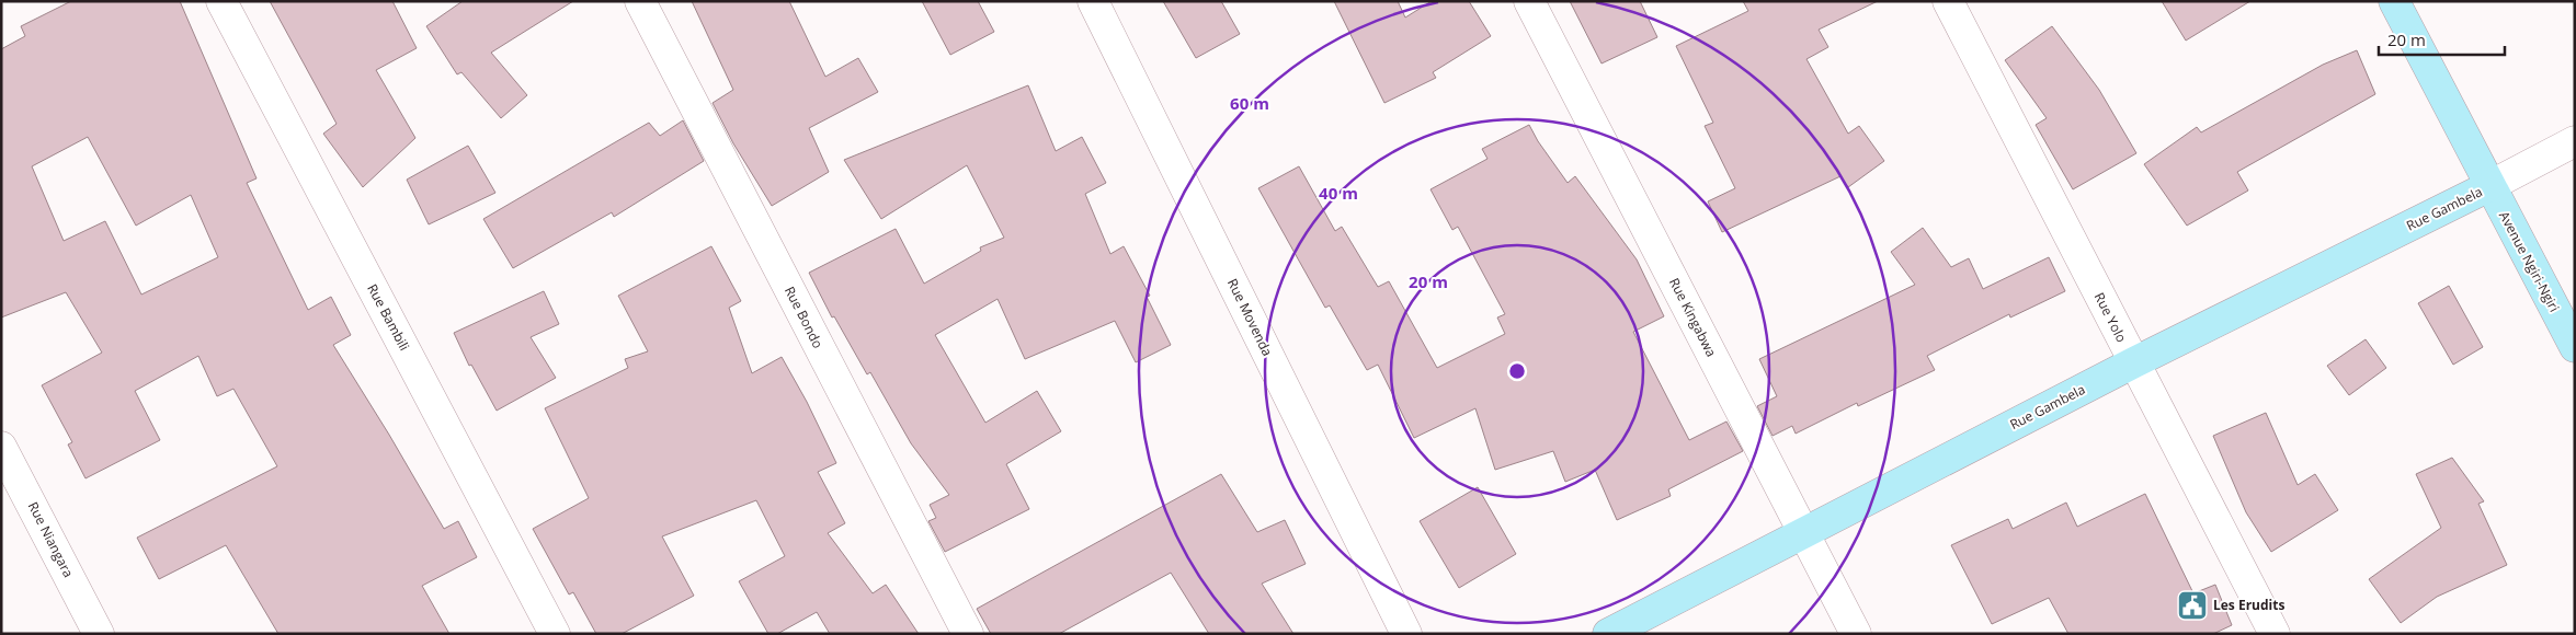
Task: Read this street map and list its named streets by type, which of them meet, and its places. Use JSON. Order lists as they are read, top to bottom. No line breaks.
{"streets":{"street":["Rue Gambela","Avenue Ngiri-Ngiri","Rue Bambili","Rue Bondo","Rue Movenda","Rue Kingabwa","Rue Yolo","Rue Niangara"]},"crossings":[["Rue Gambela","Avenue Ngiri-Ngiri"],["Rue Gambela","Rue Kingabwa"],["Rue Gambela","Rue Yolo"]],"places":{"public building":["Les Erudits"]},"scale_bar":"20 m","rings":["60 m","40 m","20 m"]}
